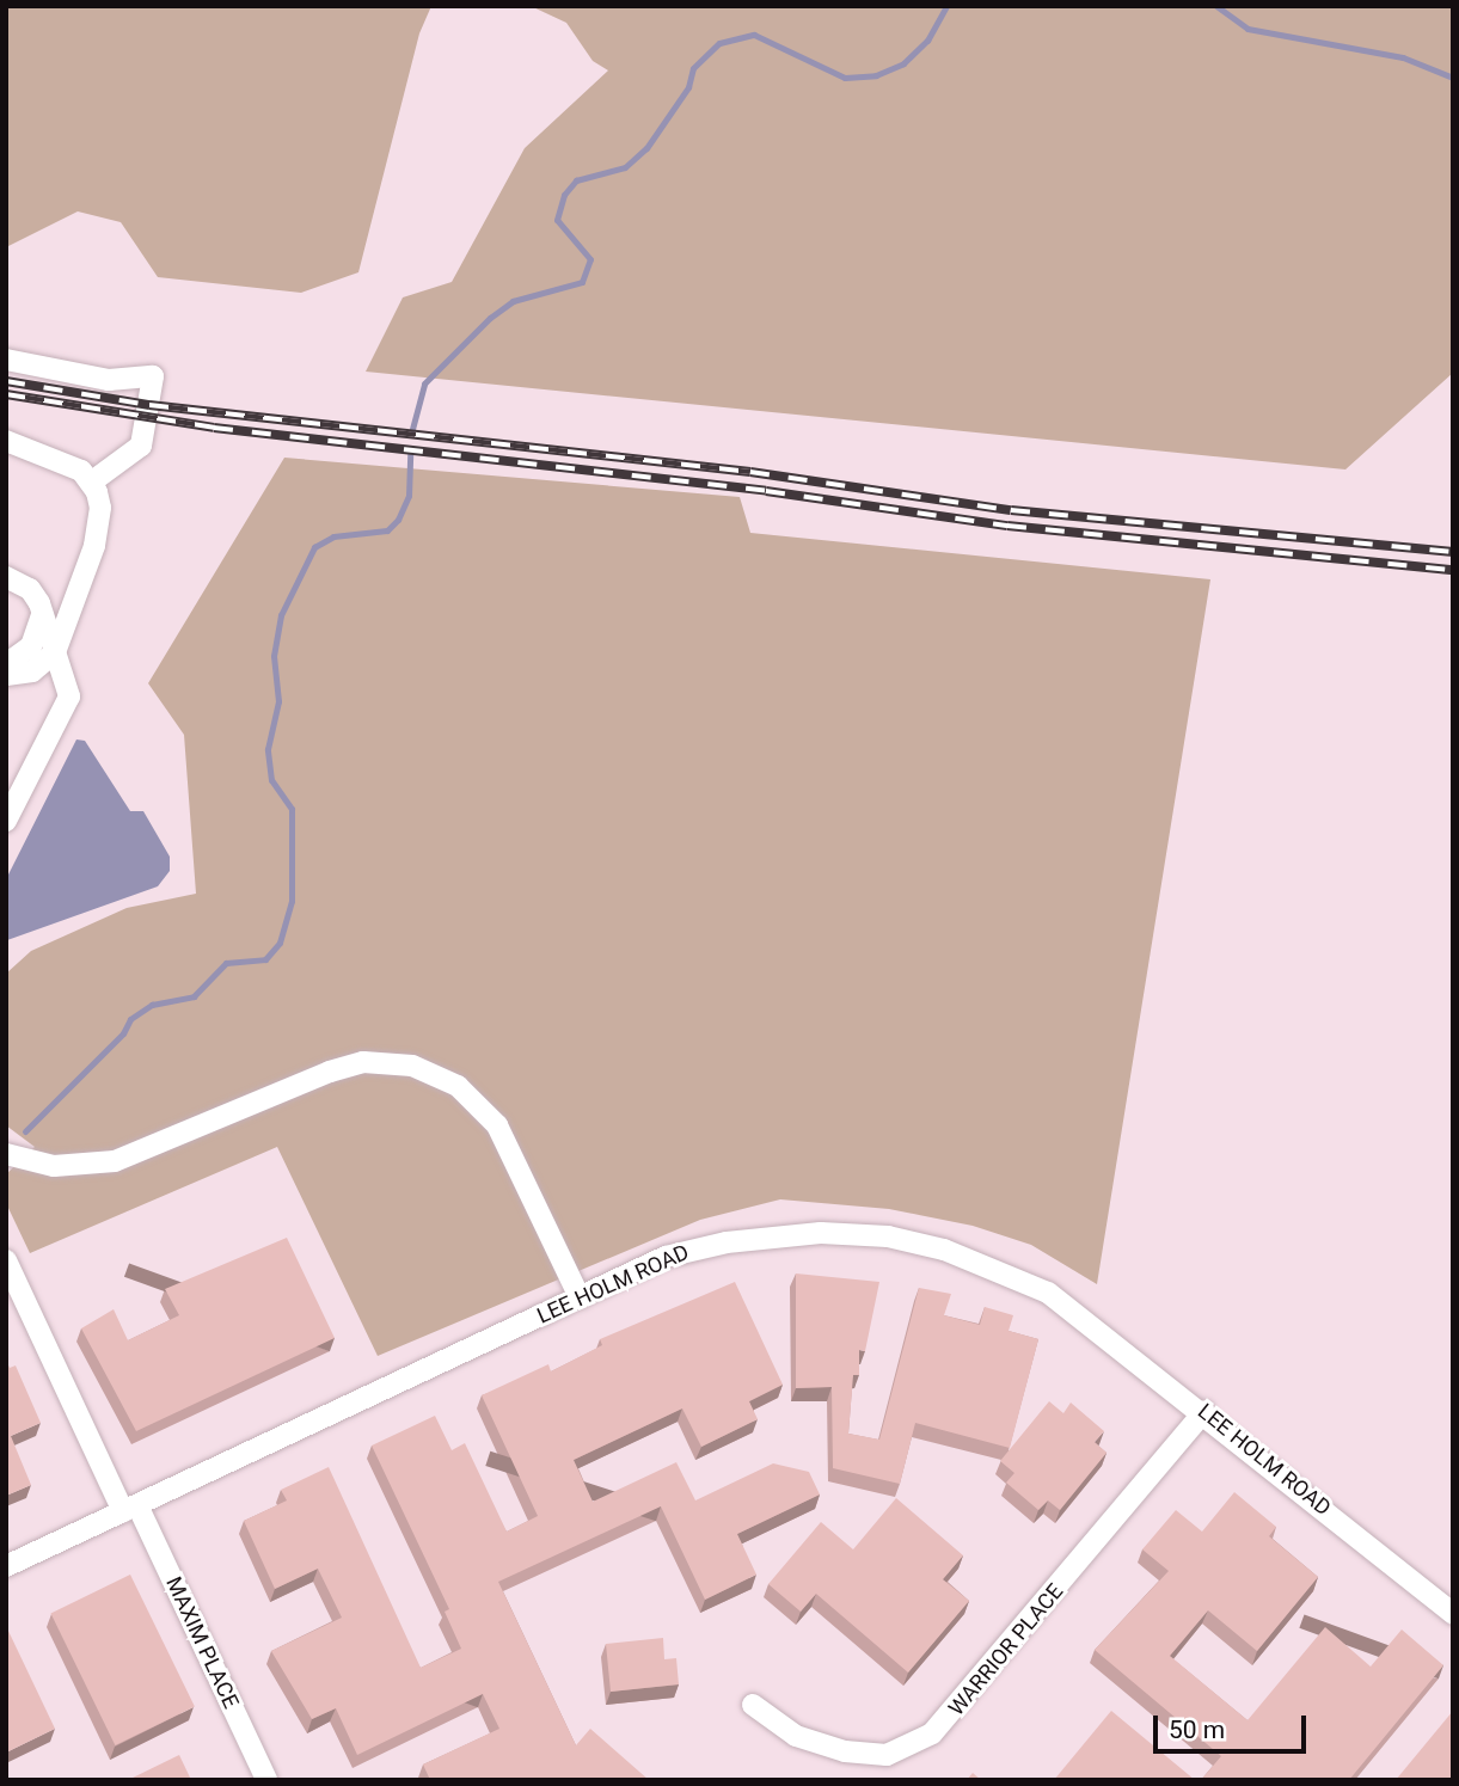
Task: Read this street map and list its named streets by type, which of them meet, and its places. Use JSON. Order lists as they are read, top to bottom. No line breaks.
{"streets":{"street":["LEE HOLM ROAD","MAXIM PLACE","WARRIOR PLACE"]},"crossings":[["LEE HOLM ROAD","MAXIM PLACE"],["LEE HOLM ROAD","WARRIOR PLACE"]],"scale_bar":"50 m"}
